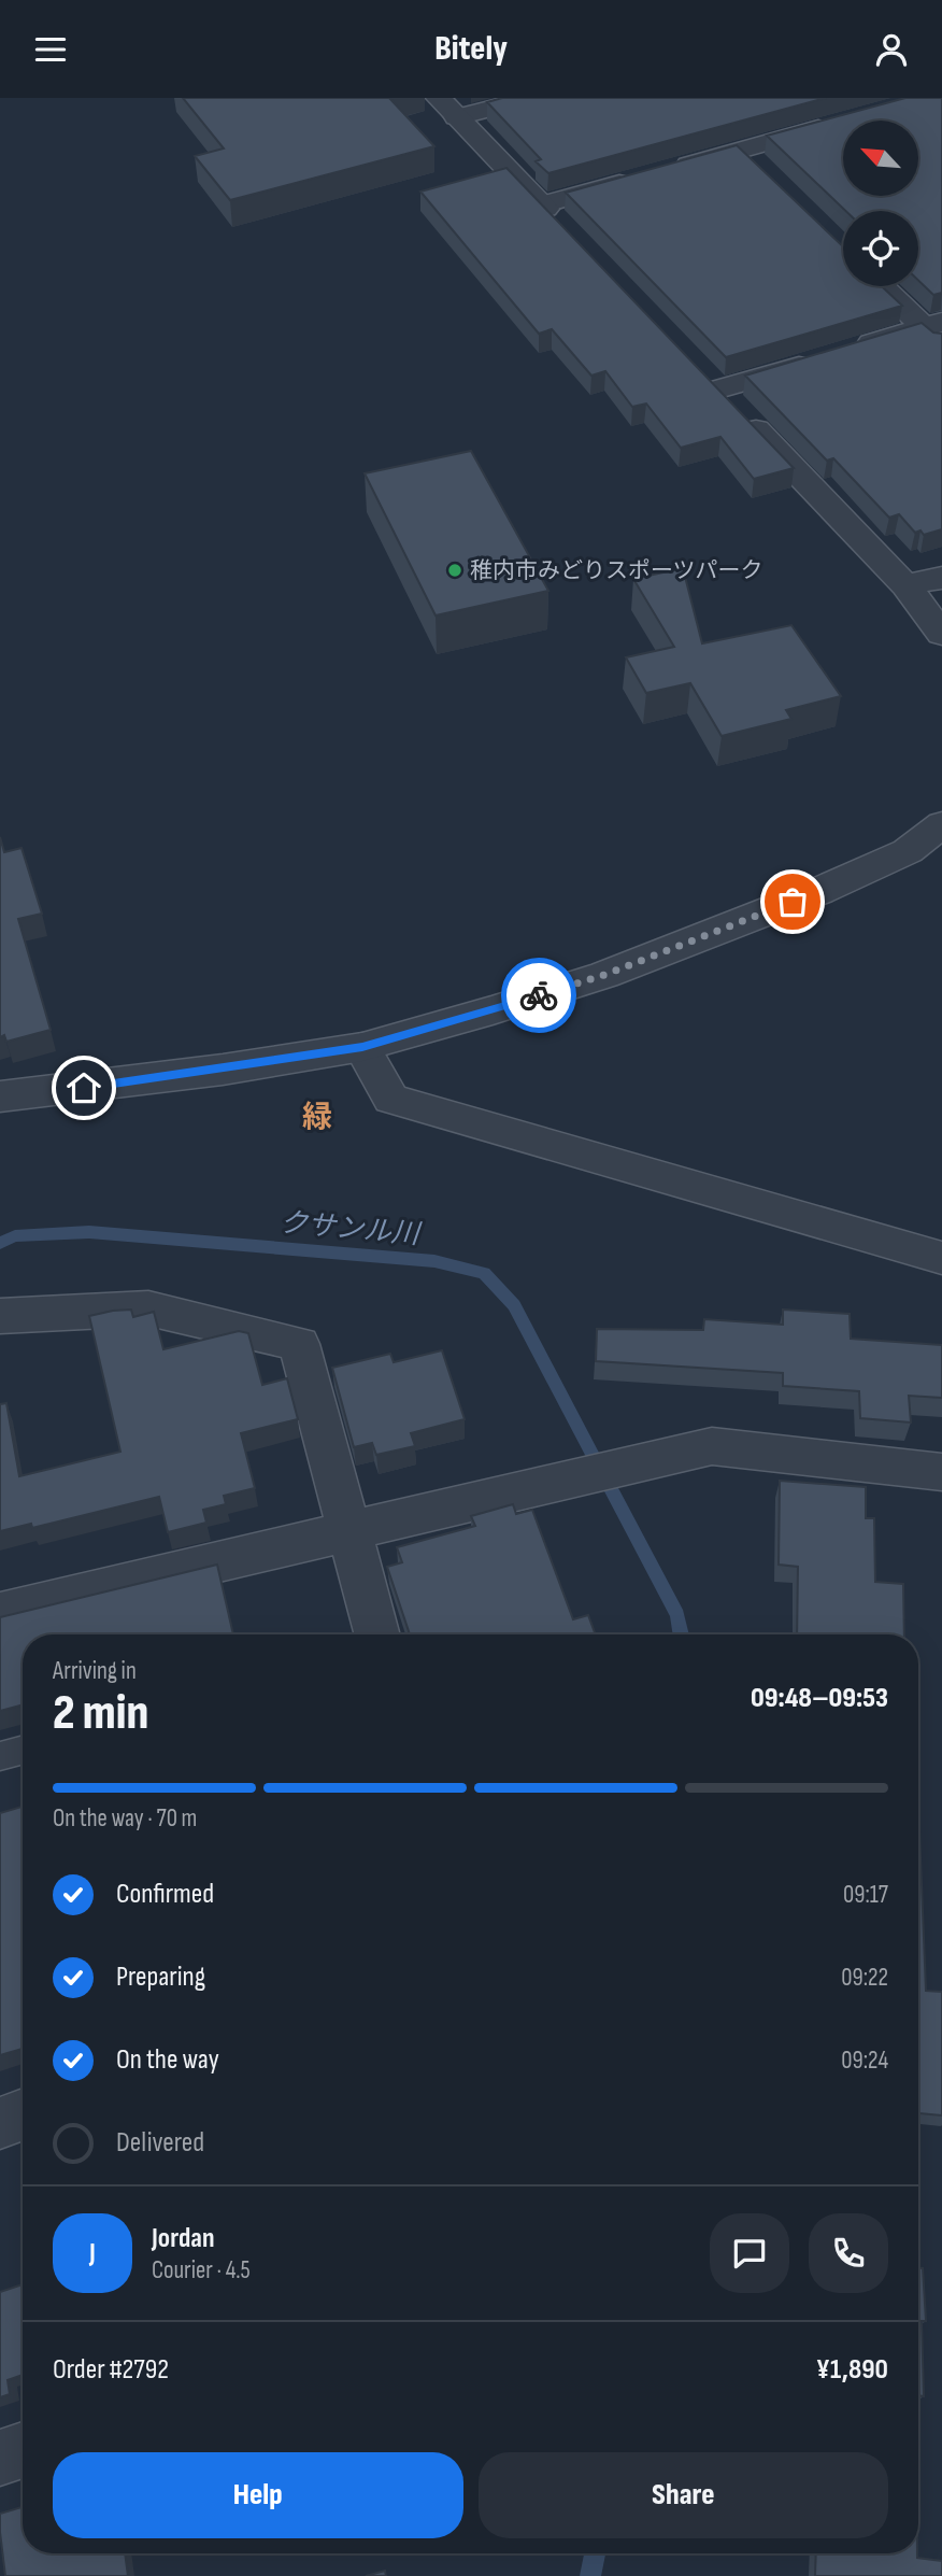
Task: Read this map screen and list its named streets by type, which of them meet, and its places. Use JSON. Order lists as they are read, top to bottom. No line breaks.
{"districts":["緑"],"water":["クサンル川"],"places":["稚内市みどりスポーツパーク"],"north":"top left","page":{"header":"Bitely","heading":["2 min","Arriving in","09:48–09:53"],"panel":["Jordan","Courier · 4.5","Order #2792","¥1,890"],"bar":"On the way · 70 m","list":[["Confirmed","09:17"],["Preparing","09:22"],["On the way","09:24"],"Delivered"],"round":"J","buttons":["Help","Share"]}}
